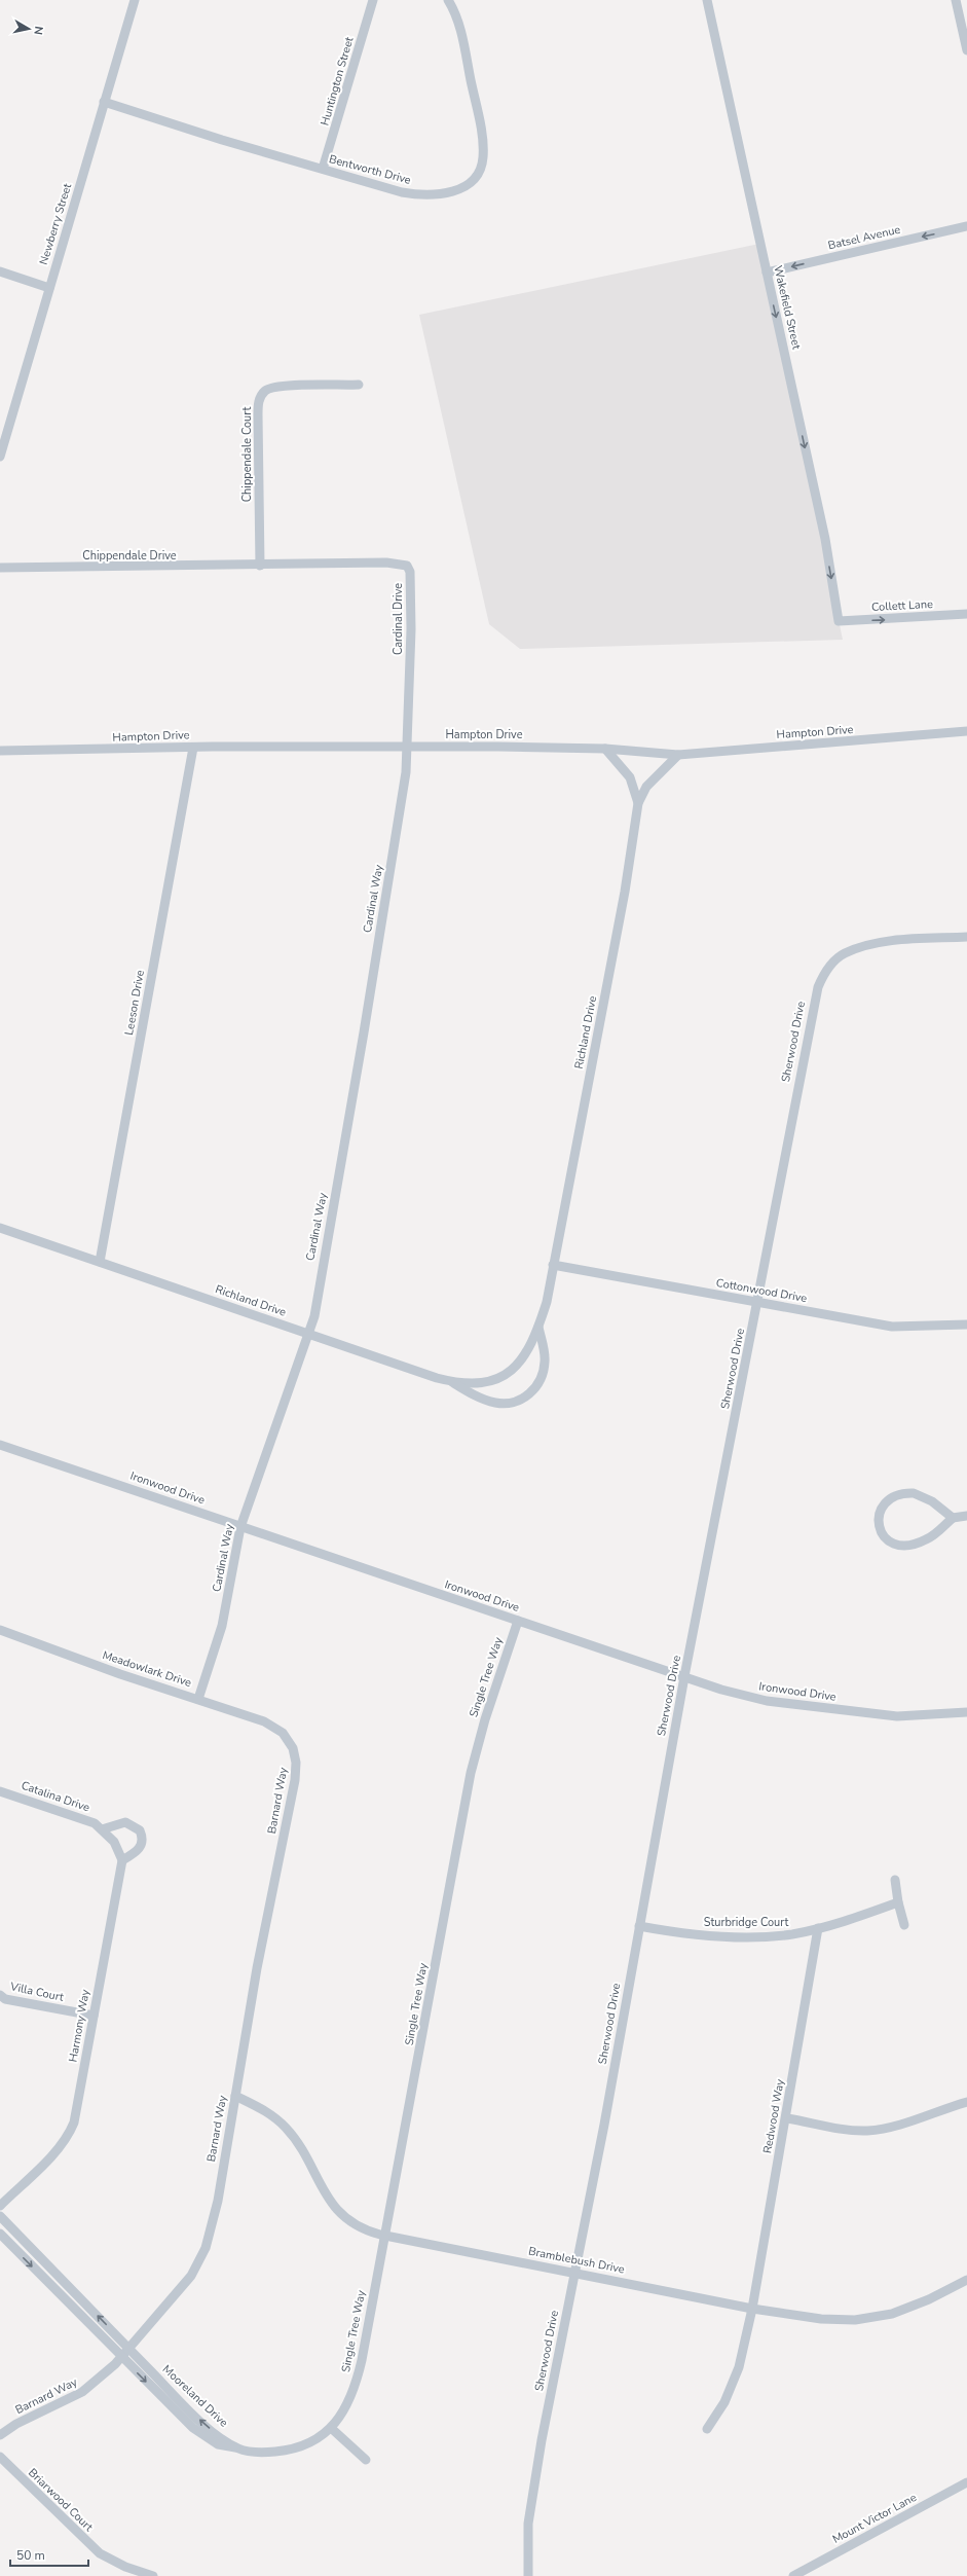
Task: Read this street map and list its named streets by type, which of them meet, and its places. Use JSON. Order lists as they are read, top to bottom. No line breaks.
{"streets":{"street":["Huntington Street","Bentworth Drive","Newberry Street","Batsel Avenue","Wakefield Street","Chippendale Court","Chippendale Drive","Collett Lane","Cardinal Drive","Hampton Drive","Cardinal Way","Leeson Drive","Richland Drive","Sherwood Drive","Cottonwood Drive","Ironwood Drive","Meadowlark Drive","Single Tree Way","Catalina Drive","Barnard Way","Sturbridge Court","Villa Court","Harmony Way","Redwood Way","Bramblebush Drive","Mooreland Drive","Briarwood Court","Mount Victor Lane"]},"crossings":[["Huntington Street","Bentworth Drive"],["Bentworth Drive","Newberry Street"],["Batsel Avenue","Wakefield Street"],["Wakefield Street","Collett Lane"],["Chippendale Court","Chippendale Drive"],["Chippendale Court","Cardinal Drive"],["Chippendale Drive","Cardinal Drive"],["Cardinal Drive","Hampton Drive"],["Cardinal Drive","Cardinal Way"],["Hampton Drive","Cardinal Way"],["Hampton Drive","Leeson Drive"],["Hampton Drive","Richland Drive"],["Cardinal Way","Richland Drive"],["Cardinal Way","Ironwood Drive"],["Cardinal Way","Meadowlark Drive"],["Leeson Drive","Richland Drive"],["Richland Drive","Cottonwood Drive"],["Sherwood Drive","Cottonwood Drive"],["Sherwood Drive","Ironwood Drive"],["Sherwood Drive","Sturbridge Court"],["Sherwood Drive","Bramblebush Drive"],["Ironwood Drive","Single Tree Way"],["Meadowlark Drive","Barnard Way"],["Single Tree Way","Bramblebush Drive"],["Single Tree Way","Mooreland Drive"],["Barnard Way","Bramblebush Drive"],["Barnard Way","Mooreland Drive"],["Sturbridge Court","Redwood Way"],["Villa Court","Harmony Way"],["Redwood Way","Bramblebush Drive"]],"one_way":["Batsel Avenue","Wakefield Street","Collett Lane"],"scale_bar":"50 m","north":"right"}
